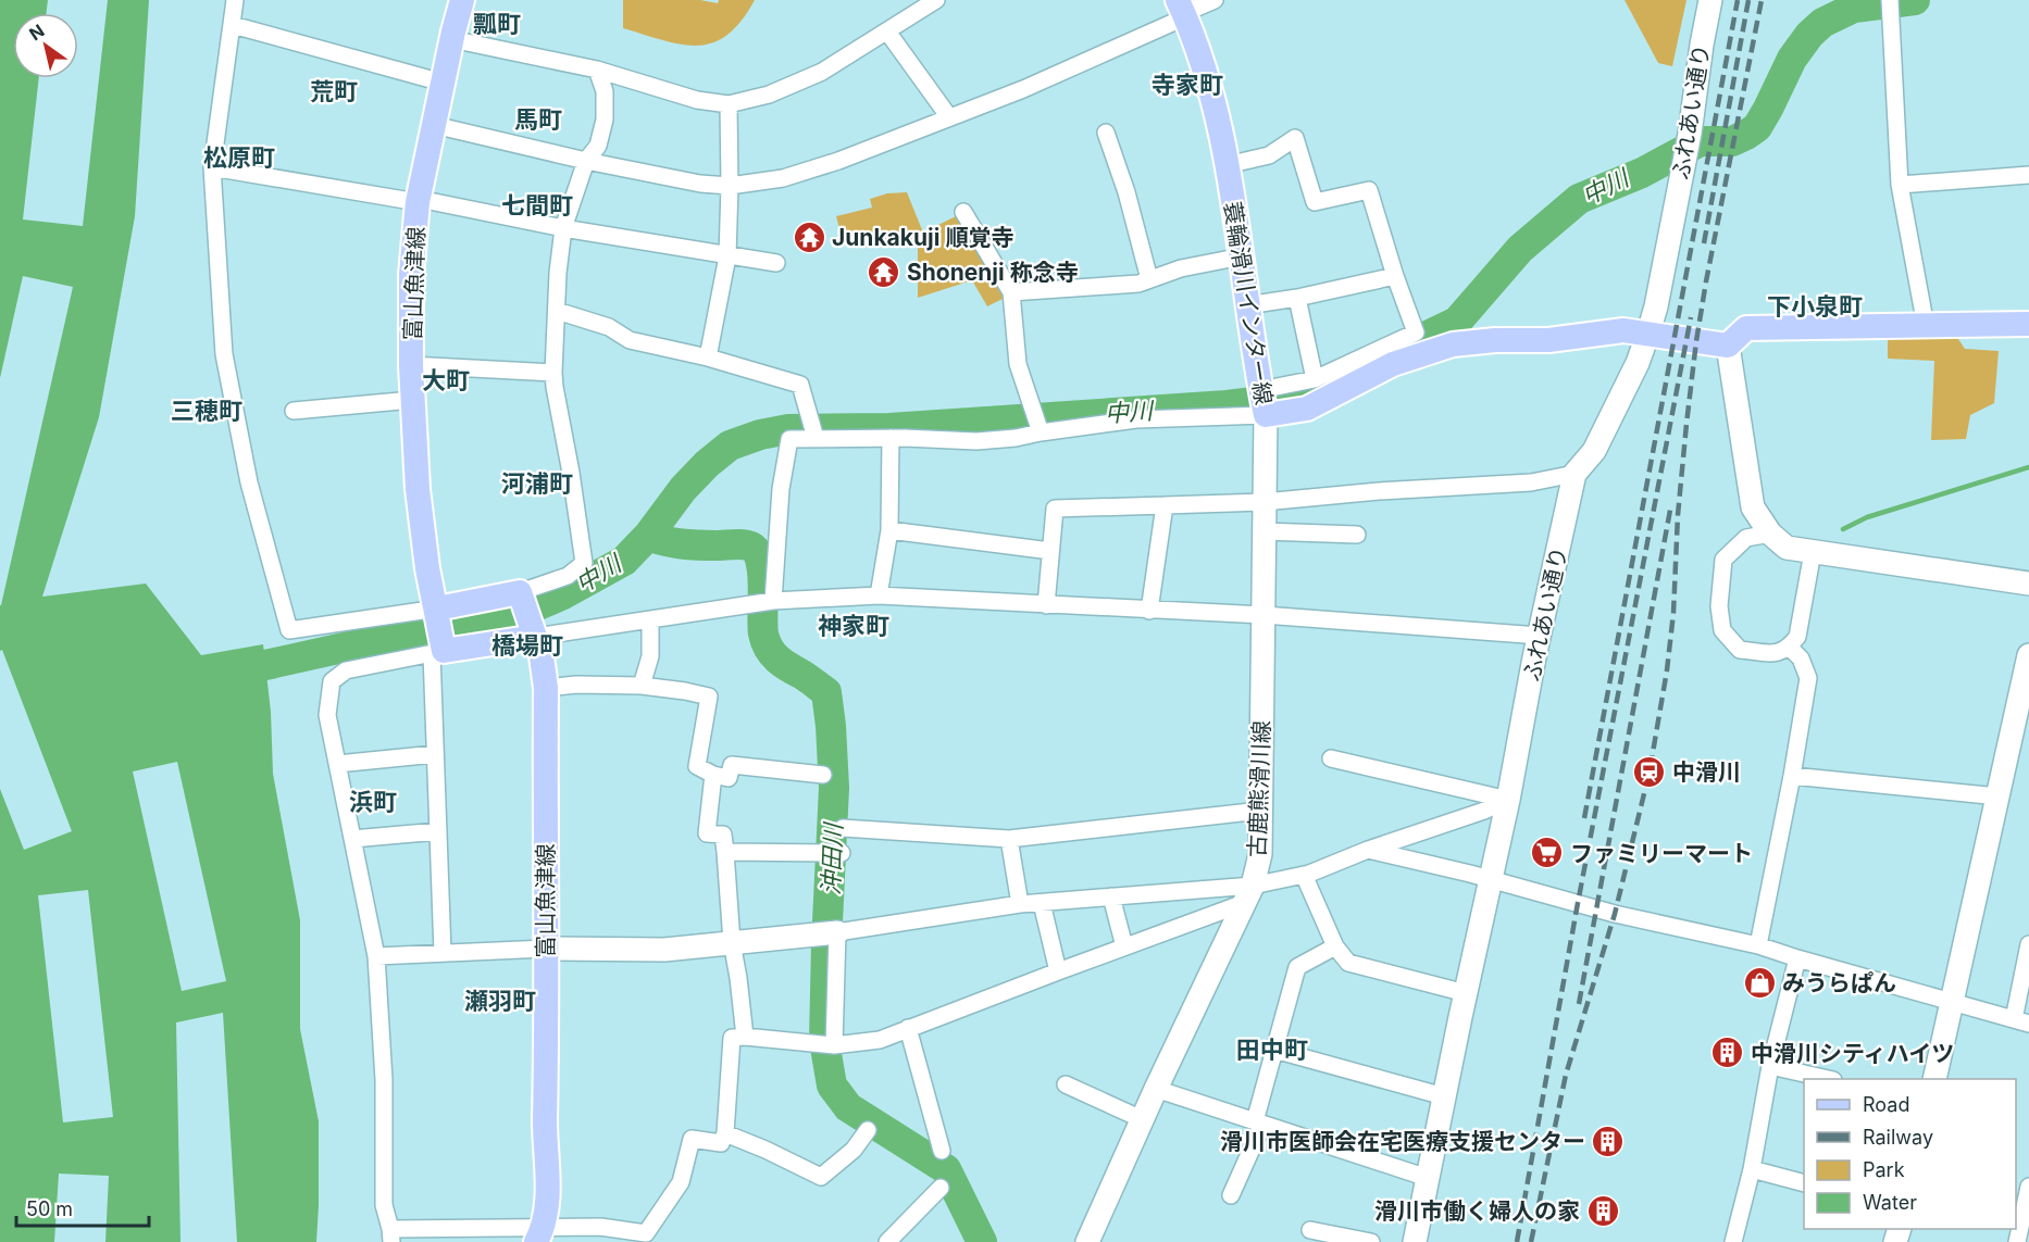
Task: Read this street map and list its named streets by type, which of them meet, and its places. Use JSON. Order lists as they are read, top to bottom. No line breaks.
{"streets":{"main road":["富山魚津線","蓑輪滑川インター線"],"street":["ふれあい通り","古鹿熊滑川線"]},"crossings":[["ふれあい通り","蓑輪滑川インター線"],["蓑輪滑川インター線","古鹿熊滑川線"]],"districts":["瓢町","寺家町","荒町","馬町","松原町","七間町","下小泉町","大町","三穂町","河浦町","神家町","橋場町","浜町","瀬羽町","田中町"],"water":["中川","沖田川"],"places":{"temple":["Junkakuji 順覚寺","Shonenji 称念寺"],"station":["中滑川"],"supermarket":["ファミリーマート"],"shop":["みうらぱん"],"building":["中滑川シティハイツ","滑川市医師会在宅医療支援センター","滑川市働く婦人の家"]},"legend":["Road","Railway","Park","Water"],"scale_bar":"50 m","north":"top left"}
